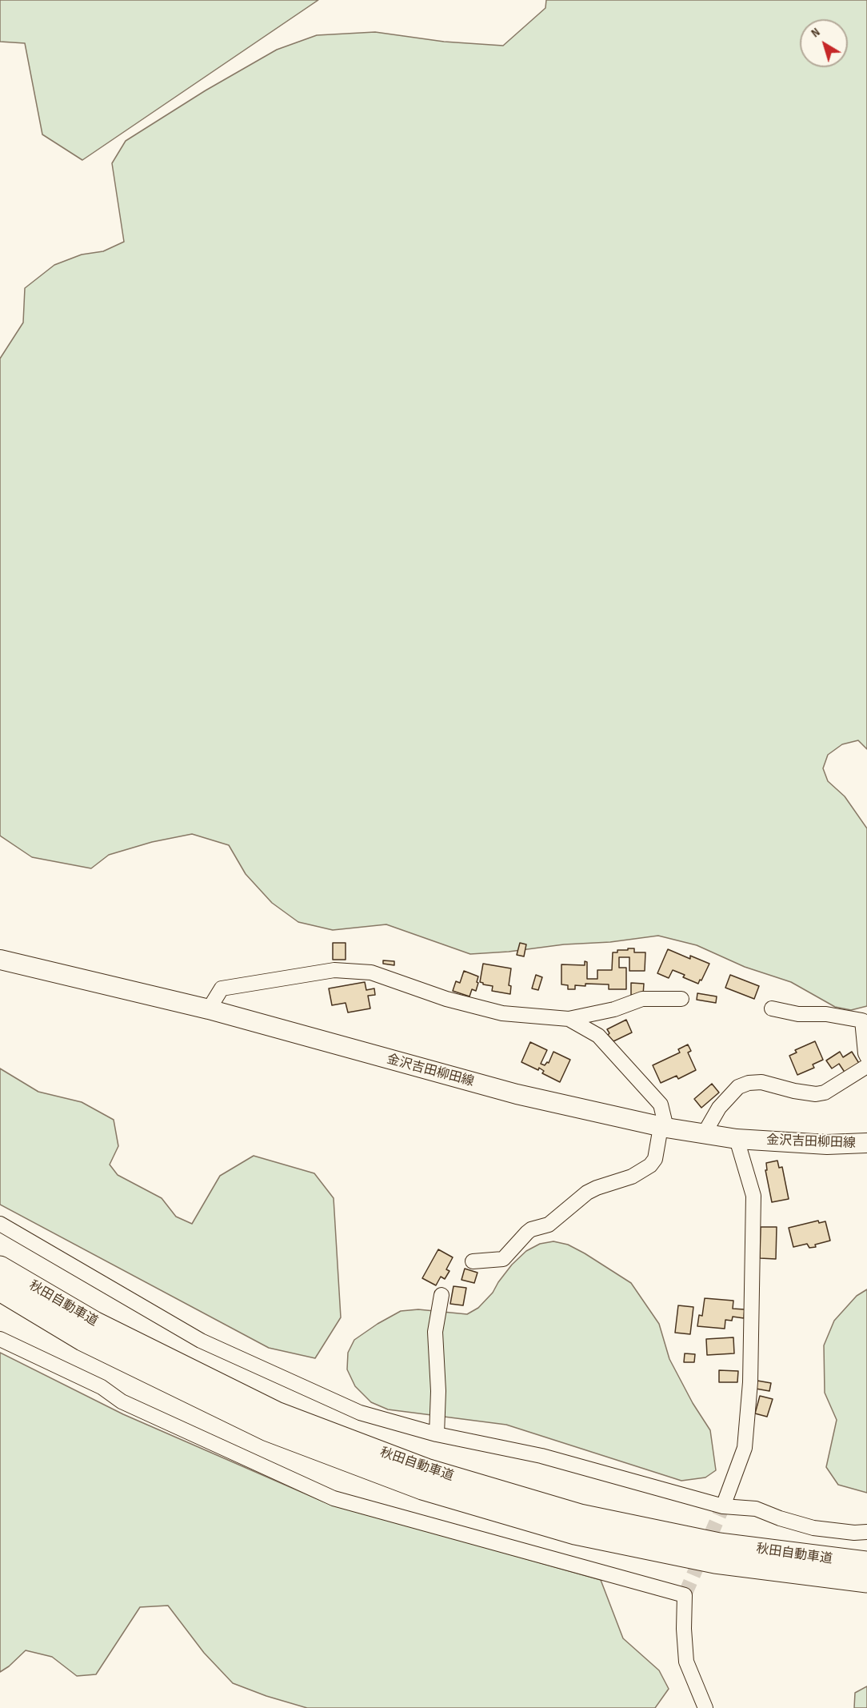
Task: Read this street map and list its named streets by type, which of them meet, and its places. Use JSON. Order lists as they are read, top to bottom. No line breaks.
{"streets":{"highway":["秋田自動車道"],"main road":["金沢吉田柳田線"]},"north":"top left"}
